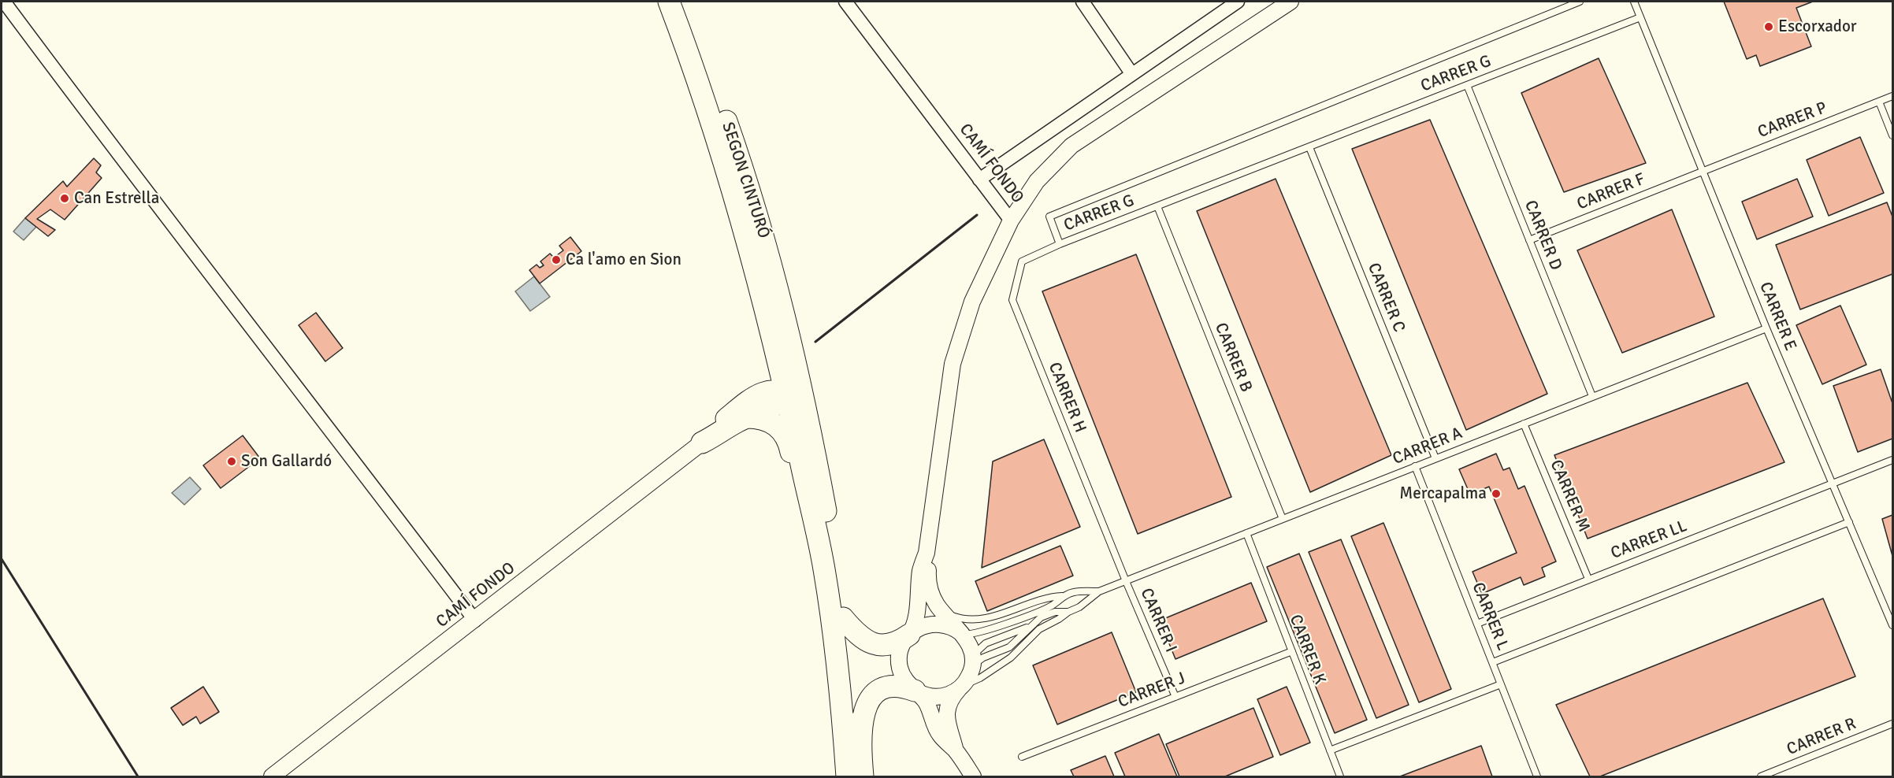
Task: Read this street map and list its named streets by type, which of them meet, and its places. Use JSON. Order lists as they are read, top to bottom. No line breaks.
{"streets":{"highway":["SEGON CINTURÓ"],"street":["CAMÍ FONDO"],"lane":["CARRER G","CARRER P","CARRER F","CARRER D","CARRER C","CARRER E","CARRER B","CARRER H","CARRER A","CARRER M","CARRER LL","CARRER L","CARRER I","CARRER K","CARRER J","CARRER R"]},"crossings":[["CARRER G","CARRER D"],["CARRER G","CARRER C"],["CARRER G","CARRER E"],["CARRER G","CARRER B"],["CARRER G","CARRER H"],["CARRER P","CARRER F"],["CARRER P","CARRER E"],["CARRER F","CARRER D"],["CARRER F","CARRER E"],["CARRER D","CARRER A"],["CARRER C","CARRER A"],["CARRER E","CARRER A"],["CARRER E","CARRER LL"],["CARRER B","CARRER A"],["CARRER H","CARRER A"],["CARRER H","CARRER I"],["CARRER A","CARRER M"],["CARRER A","CARRER L"],["CARRER A","CARRER I"],["CARRER A","CARRER K"],["CARRER M","CARRER LL"],["CARRER LL","CARRER L"],["CARRER I","CARRER J"],["CARRER K","CARRER J"]],"places":["Escorxador","Can Estrella","Ca l'amo en Sion","Son Gallardó","Mercapalma"]}
